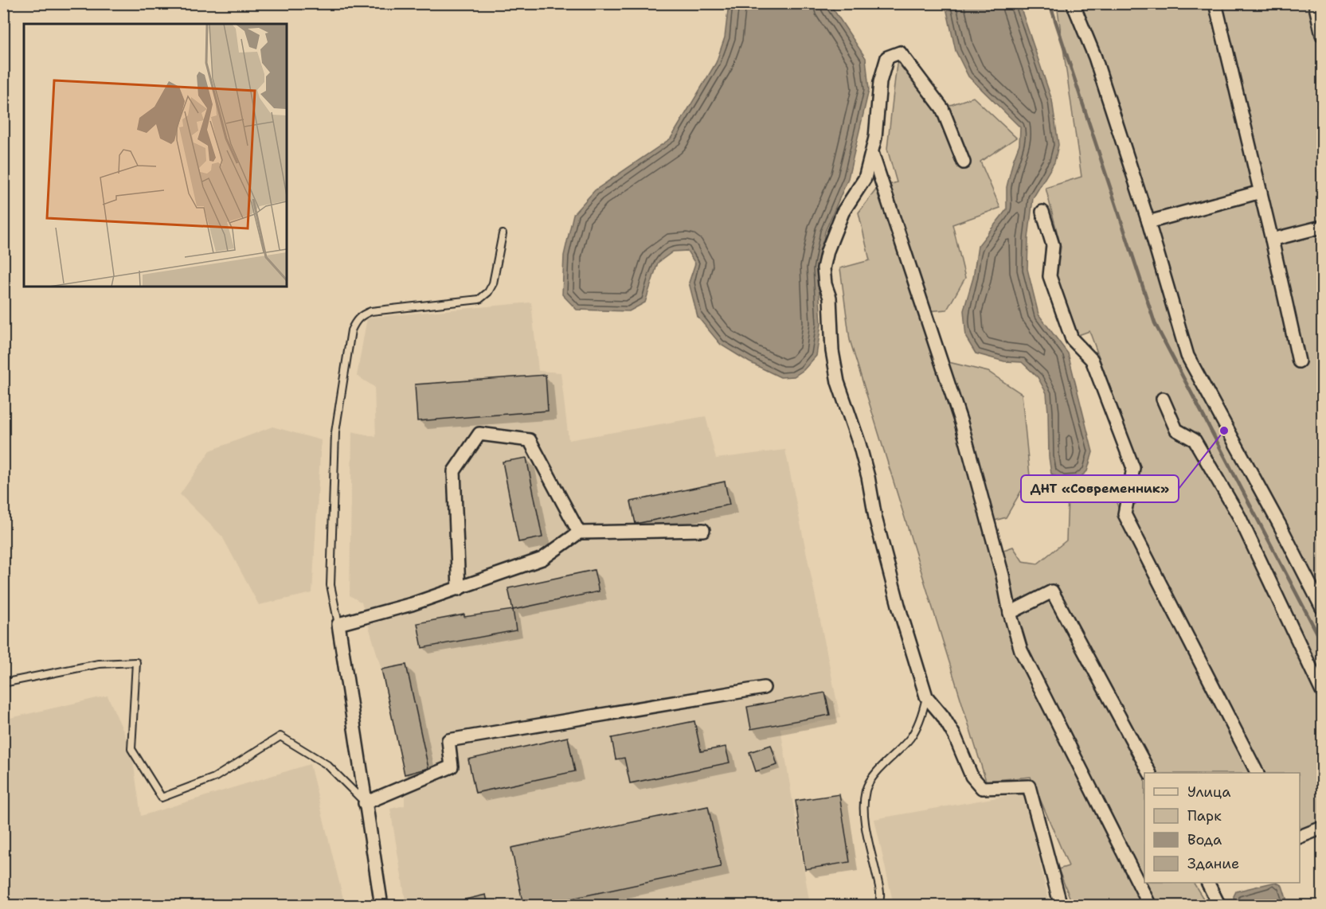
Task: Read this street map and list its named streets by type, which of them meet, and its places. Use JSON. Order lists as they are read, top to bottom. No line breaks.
{"places":["ДНТ «Современник»"],"legend":["Улица","Парк","Вода","Здание"]}
